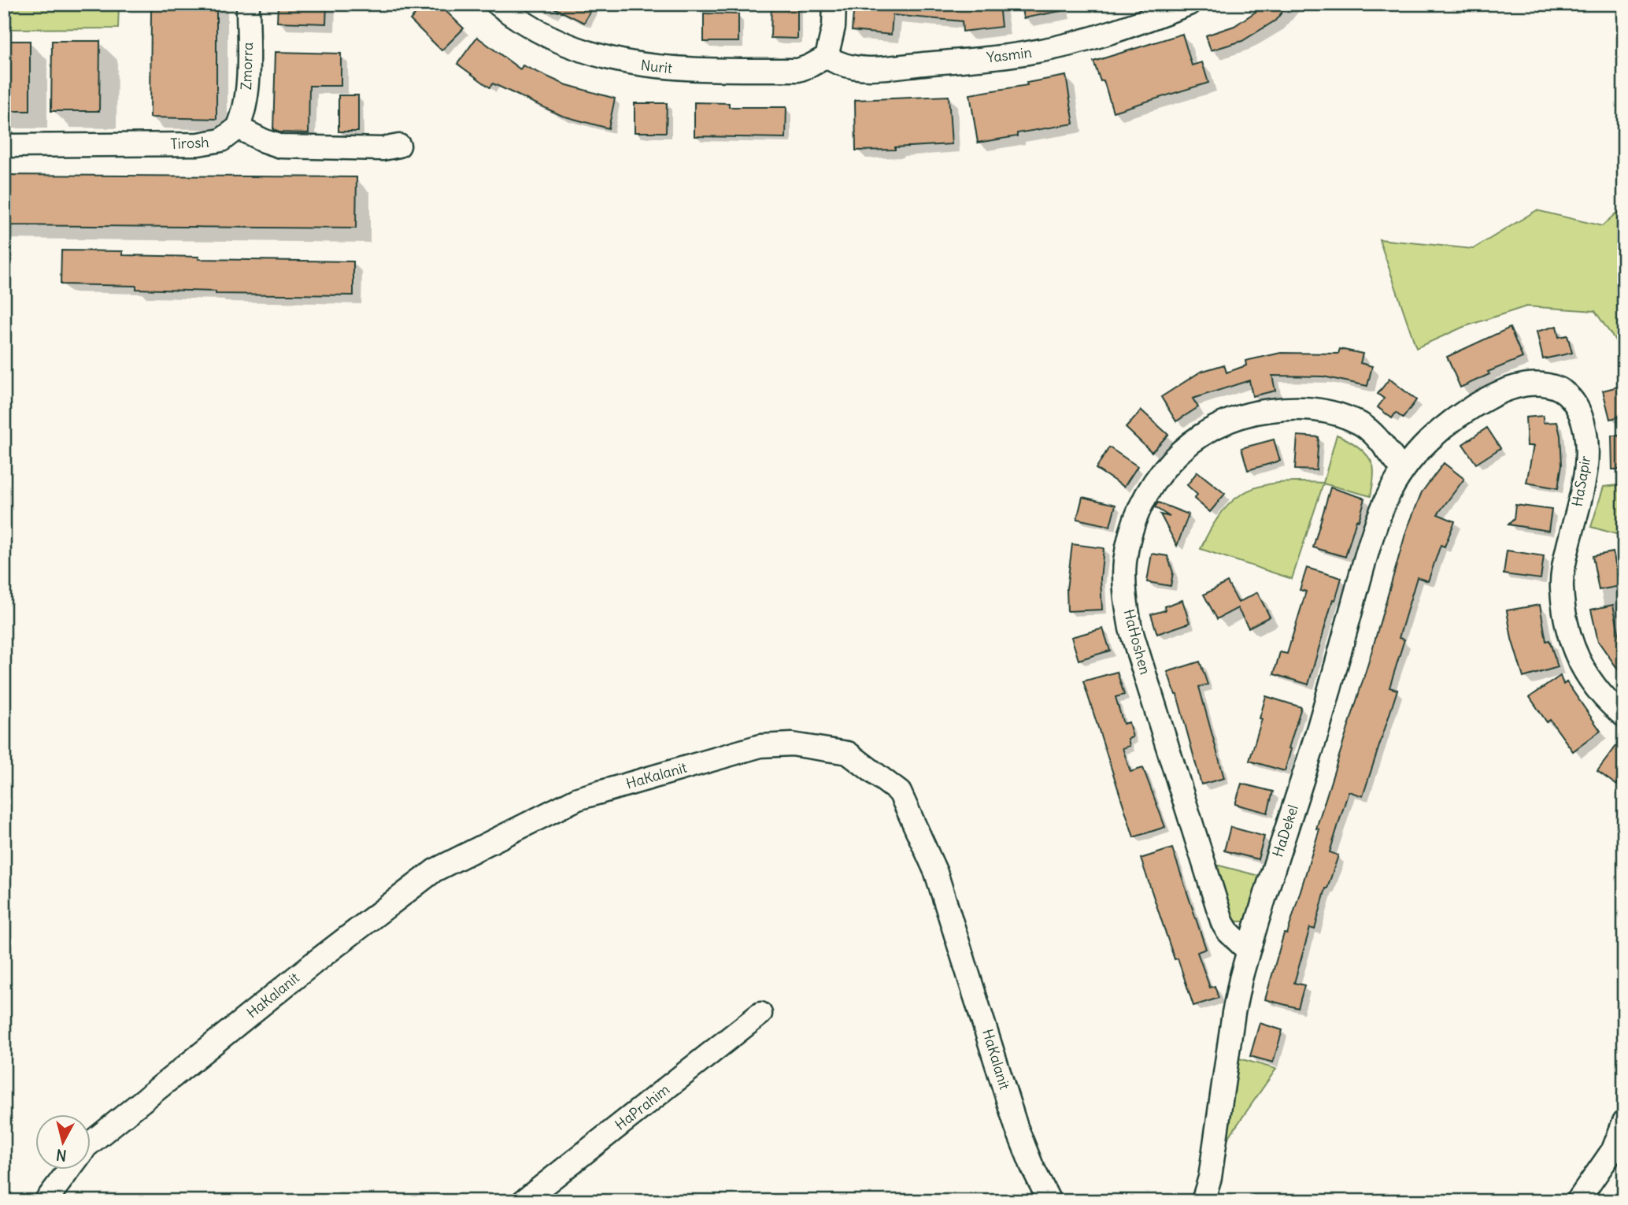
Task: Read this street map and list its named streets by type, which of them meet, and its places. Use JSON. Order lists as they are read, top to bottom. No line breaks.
{"streets":{"street":["Yasmin","Zmorra","Nurit","Tirosh","HaSapir","HaHoshen","HaKalanit","HaDekel","HaPrahim"]},"crossings":[["Yasmin","Nurit"],["Zmorra","Tirosh"],["HaSapir","HaHoshen"],["HaSapir","HaDekel"],["HaHoshen","HaDekel"]],"north":"bottom"}
